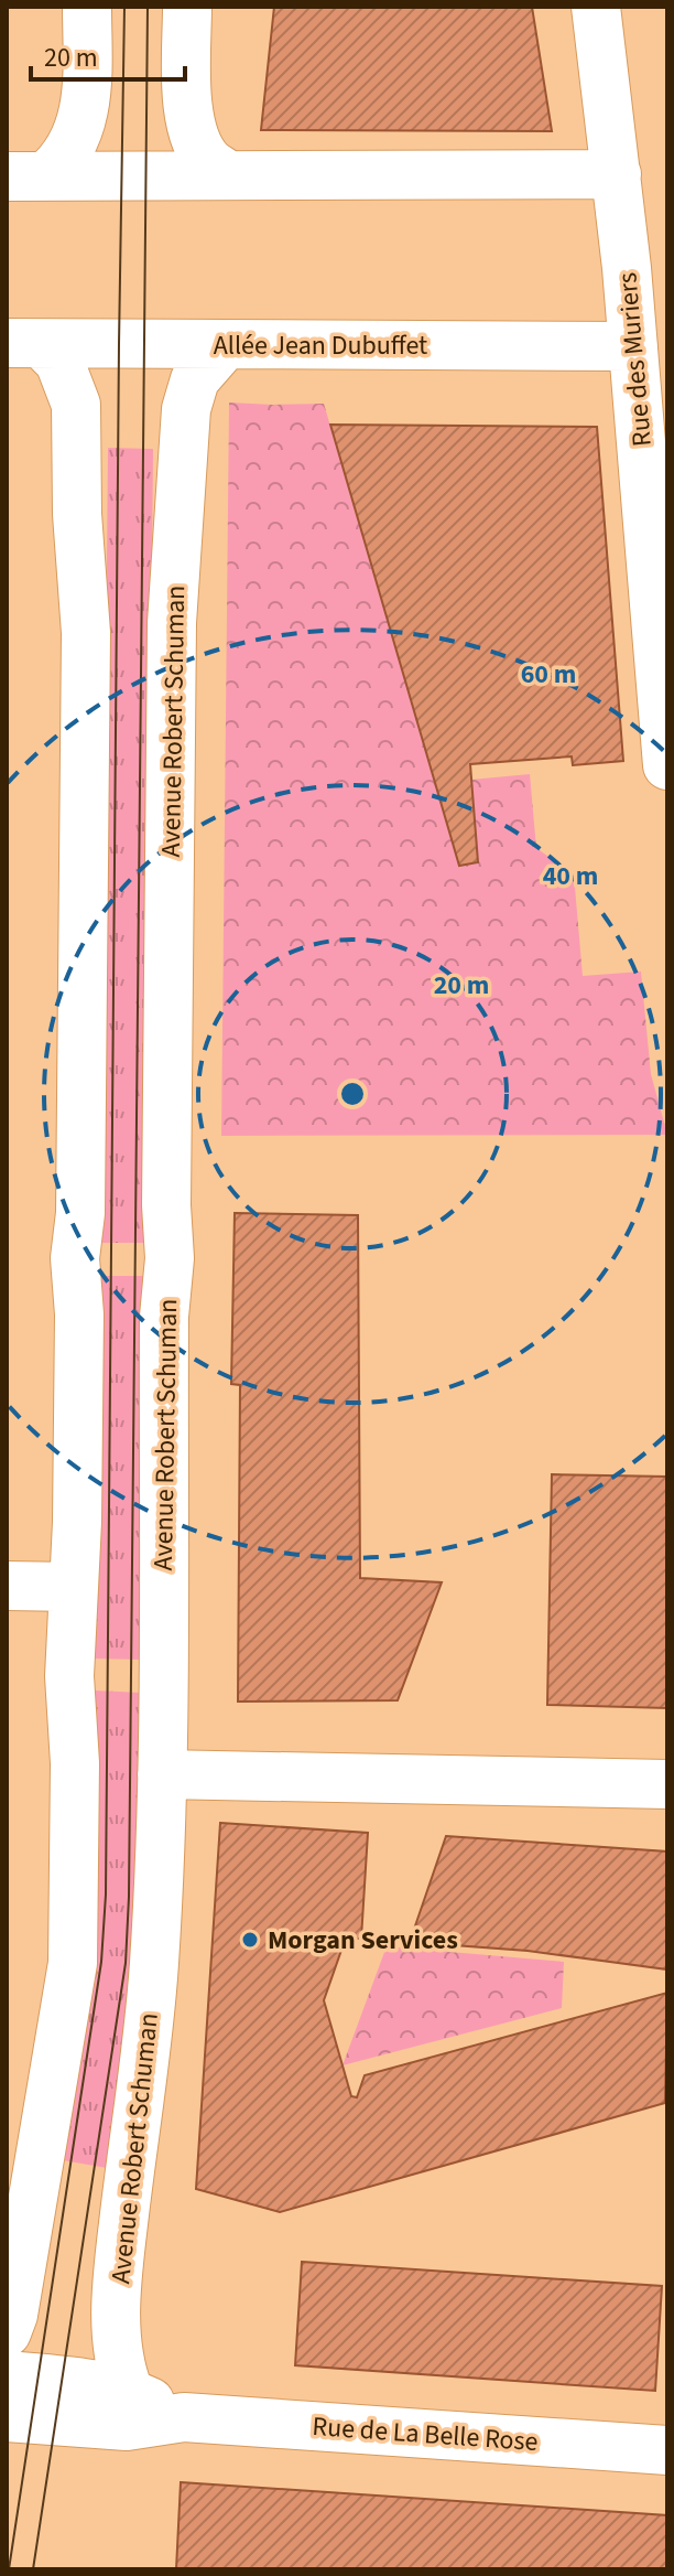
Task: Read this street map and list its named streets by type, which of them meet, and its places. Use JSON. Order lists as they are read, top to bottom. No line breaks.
{"streets":{"street":["Allée Jean Dubuffet","Rue des Muriers","Avenue Robert Schuman","Rue de La Belle Rose"]},"crossings":[["Allée Jean Dubuffet","Rue des Muriers"],["Allée Jean Dubuffet","Avenue Robert Schuman"],["Avenue Robert Schuman","Rue de La Belle Rose"]],"places":["Morgan Services"],"scale_bar":"20 m","rings":["60 m","40 m","20 m"]}
